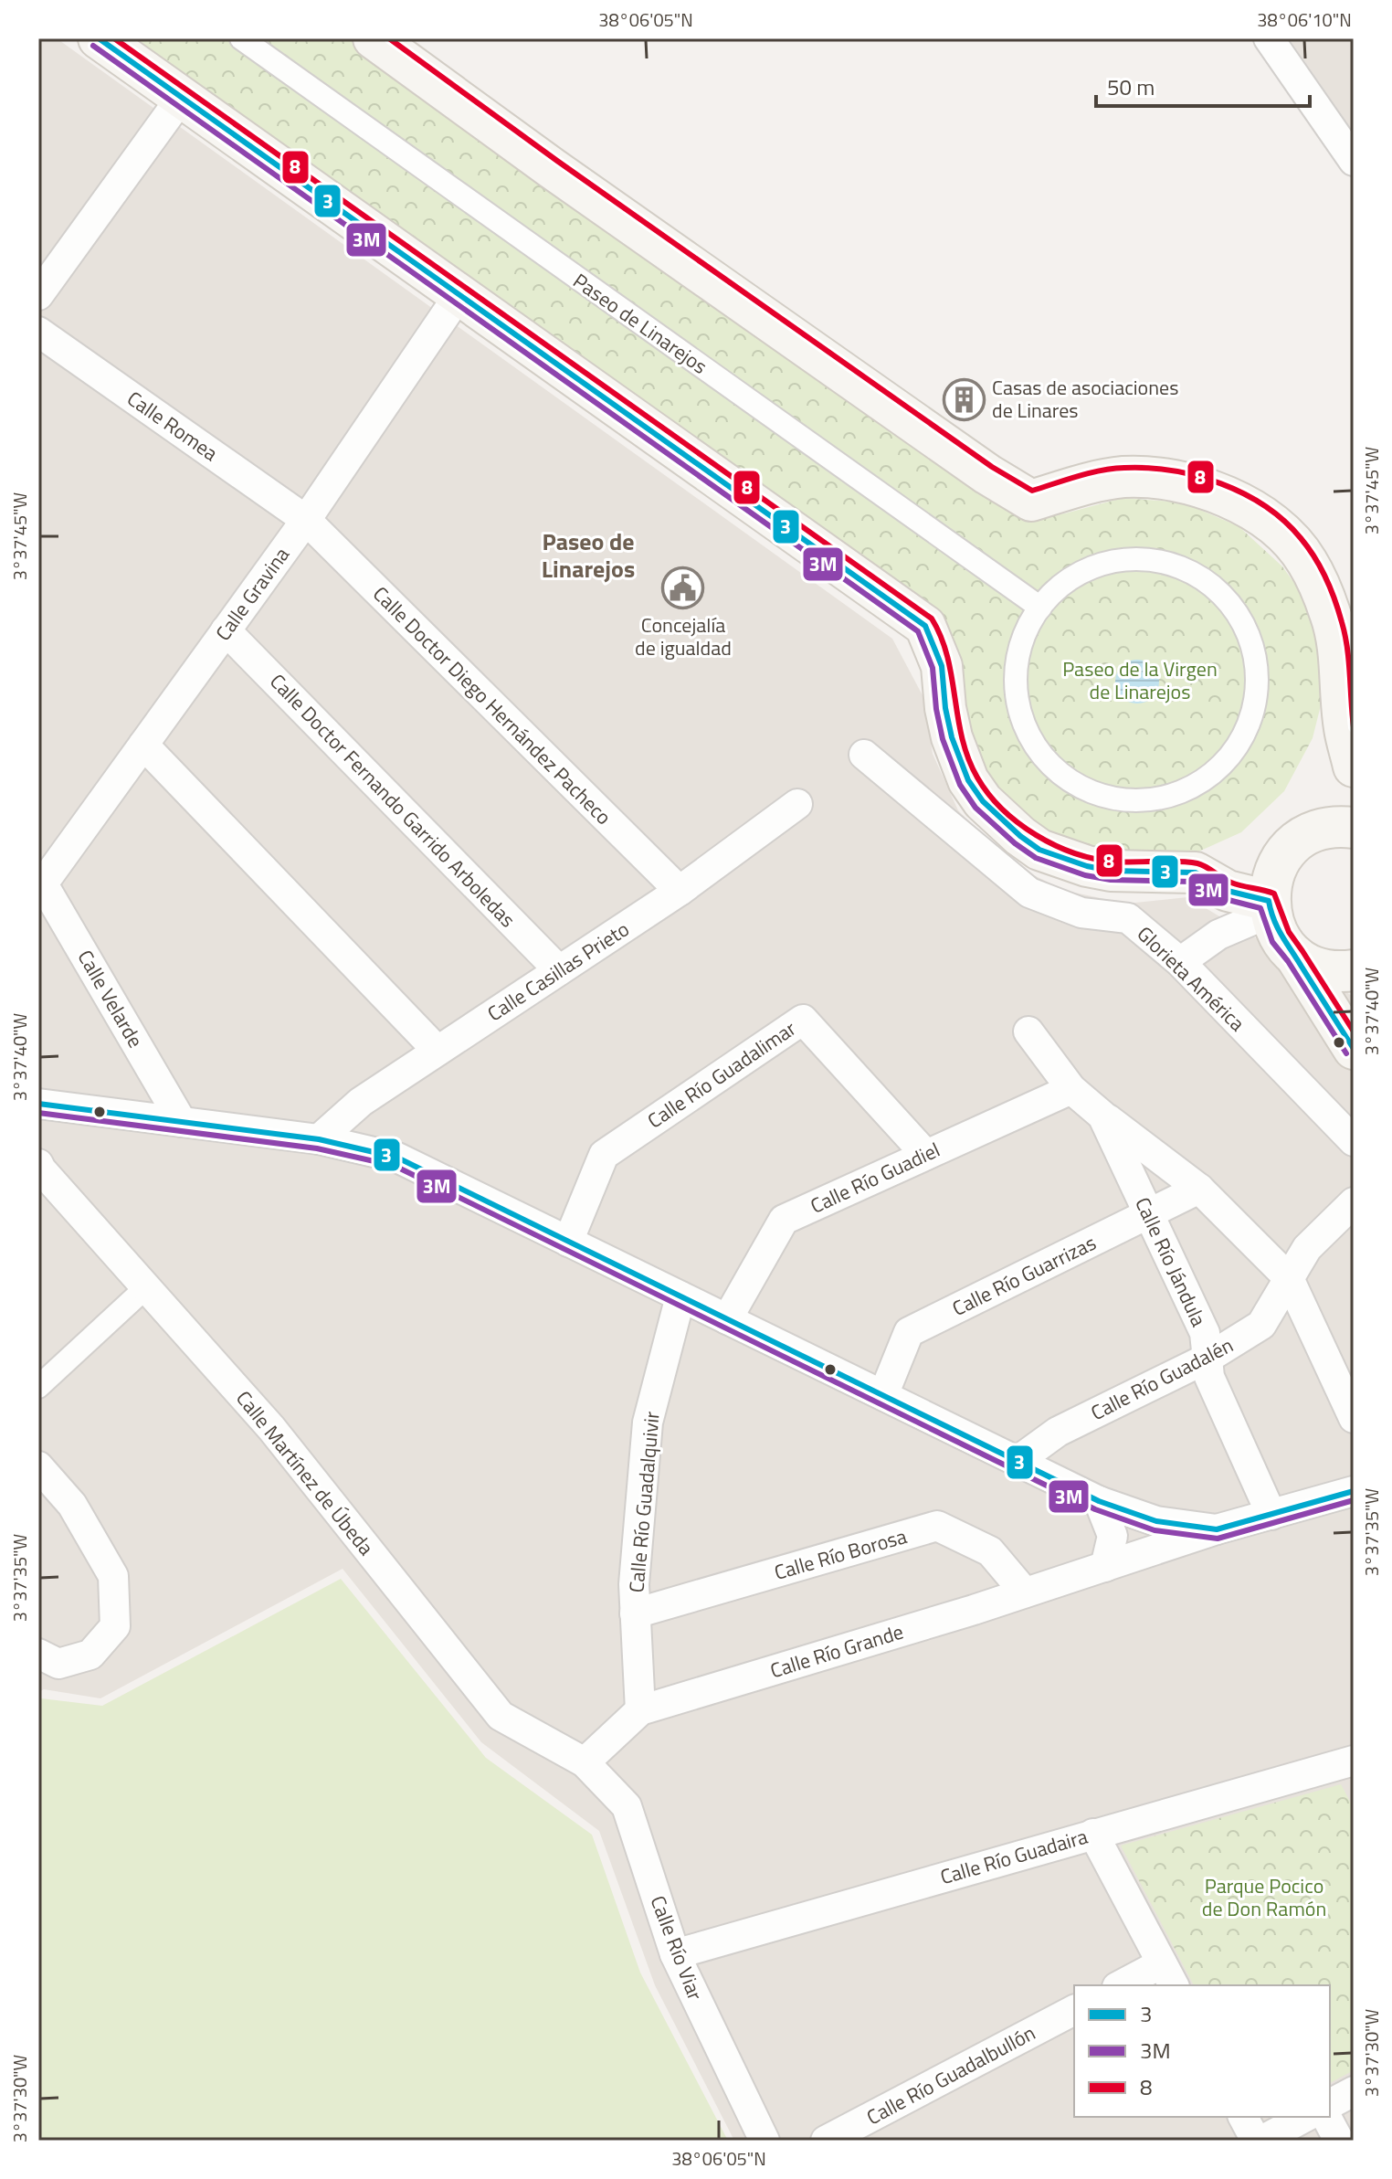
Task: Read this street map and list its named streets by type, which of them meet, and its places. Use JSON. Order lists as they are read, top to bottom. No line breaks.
{"streets":{"street":["Paseo de Linarejos","Calle Romea","Calle Gravina","Calle Doctor Diego Hernández Pacheco","Calle Doctor Fernando Garrido Arboledas","Calle Casillas Prieto","Glorieta América","Calle Velarde","Calle Río Guadalimar","Calle Río Guadiel","Calle Río Jándula","Calle Río Guarrizas","Calle Río Guadalén","Calle Martínez de Úbeda","Calle Río Guadalquivir","Calle Río Borosa","Calle Río Grande","Calle Río Guadaira","Calle Río Viar","Calle Río Guadalbullón"]},"crossings":[["Calle Romea","Calle Gravina"],["Calle Romea","Calle Doctor Diego Hernández Pacheco"],["Calle Gravina","Calle Doctor Diego Hernández Pacheco"],["Calle Gravina","Calle Doctor Fernando Garrido Arboledas"],["Calle Gravina","Calle Velarde"],["Calle Doctor Diego Hernández Pacheco","Calle Casillas Prieto"],["Calle Doctor Fernando Garrido Arboledas","Calle Casillas Prieto"],["Calle Río Guadalimar","Calle Río Guadiel"],["Calle Río Guadiel","Calle Río Jándula"],["Calle Río Jándula","Calle Río Guarrizas"],["Calle Río Jándula","Calle Río Guadalén"],["Calle Río Jándula","Calle Río Grande"],["Calle Martínez de Úbeda","Calle Río Grande"],["Calle Martínez de Úbeda","Calle Río Viar"],["Calle Río Guadalquivir","Calle Río Borosa"],["Calle Río Guadalquivir","Calle Río Grande"],["Calle Río Borosa","Calle Río Grande"],["Calle Río Grande","Calle Río Viar"],["Calle Río Guadaira","Calle Río Viar"]],"districts":["Paseo de Linarejos"],"parks":["Paseo de la Virgen de Linarejos","Parque Pocico de Don Ramón"],"places":{"building":["Casas de asociaciones de Linares"],"public building":["Concejalía de igualdad"]},"lines":["transit line 3","transit line 8","transit line 3M"],"legend":["3","3M","8"],"scale_bar":"50 m","coordinates":["38°06'05\"N","38°06'10\"N","3°37'45\"W","3°37'40\"W","3°37'35\"W","3°37'30\"W"]}
